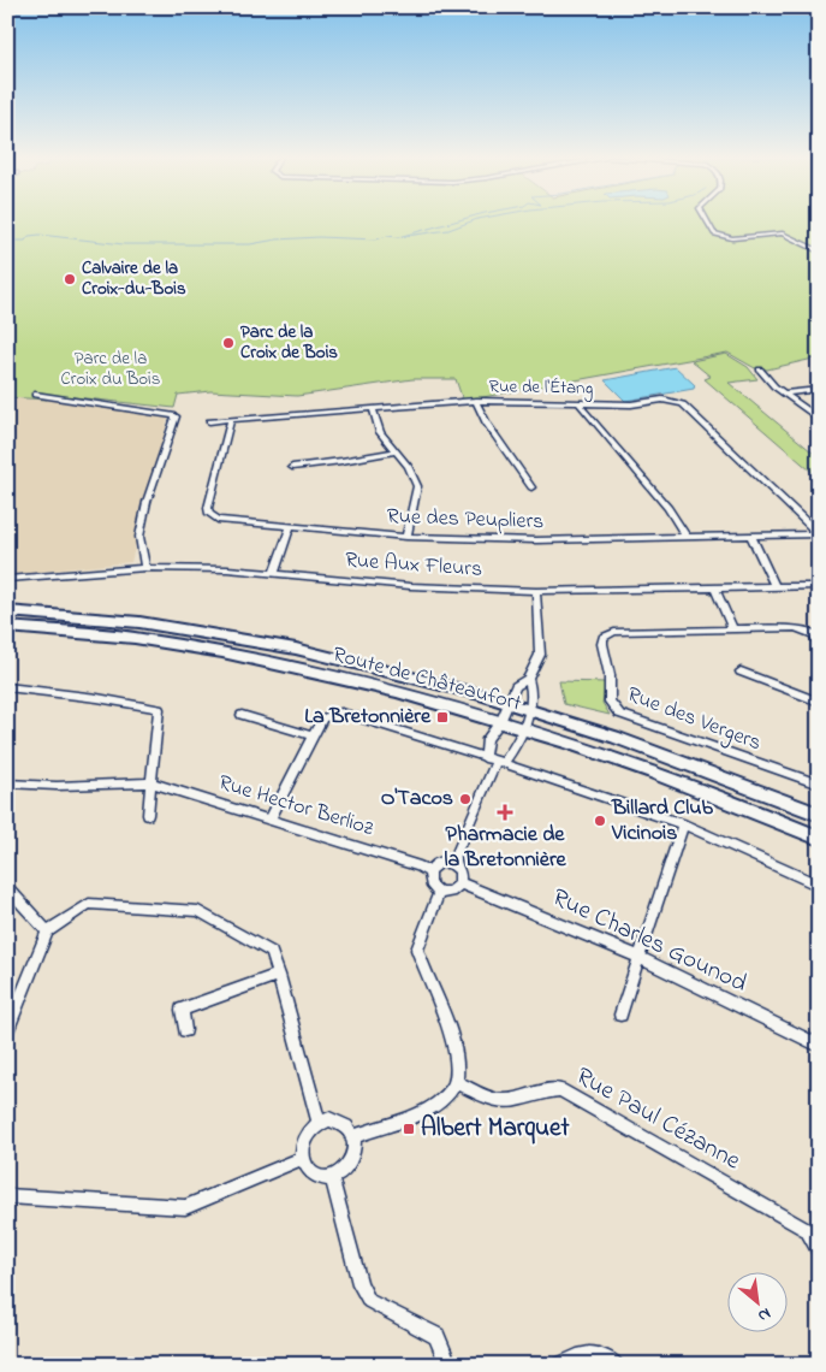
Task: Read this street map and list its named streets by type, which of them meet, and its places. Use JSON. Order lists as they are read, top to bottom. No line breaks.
{"streets":{"main road":["Route de Châteaufort"],"street":["Rue de l'Étang","Rue des Peupliers","Rue Aux Fleurs","Rue des Vergers","Rue Hector Berlioz","Rue Charles Gounod","Rue Paul Cézanne"]},"crossings":[["Rue de l'Étang","Rue des Peupliers"],["Rue Hector Berlioz","Rue Charles Gounod"]],"parks":["Parc de la Croix du Bois"],"places":{"other":["Calvaire de la Croix-du-Bois","Parc de la Croix de Bois","O'Tacos","Billard Club Vicinois"],"transit":["La Bretonnière","Albert Marquet"],"health":["Pharmacie de la Bretonnière"]},"north":"bottom right"}
